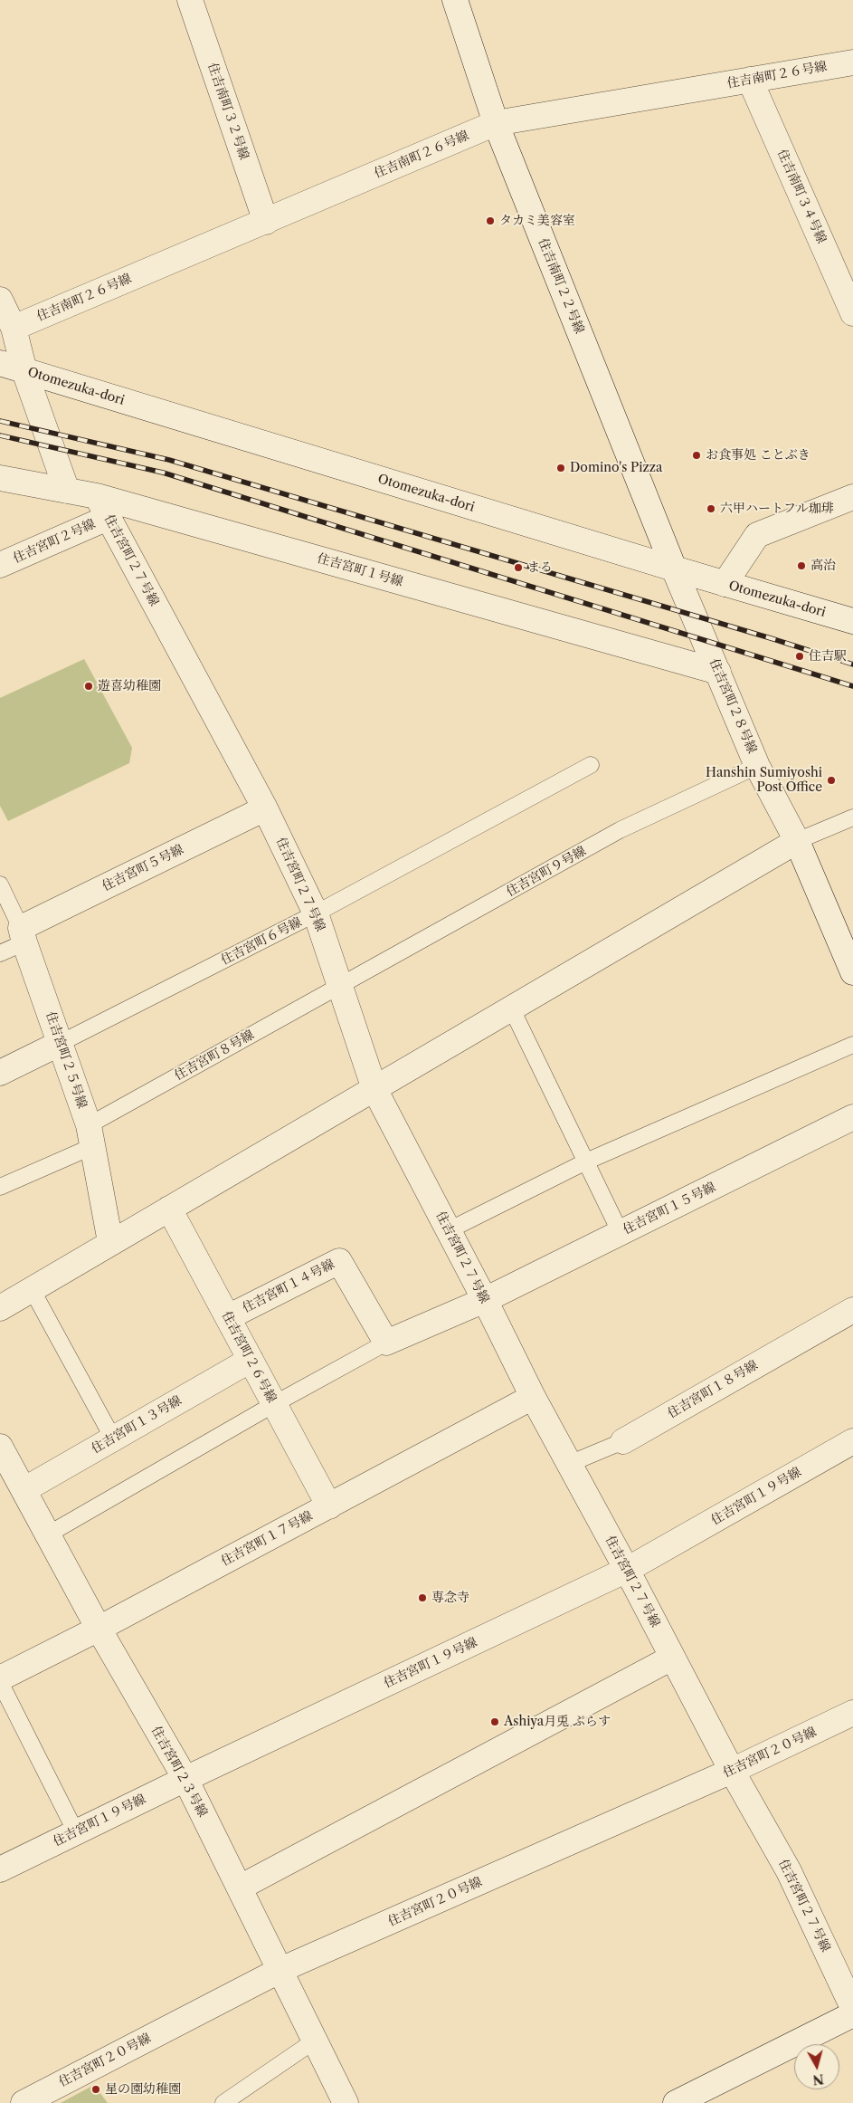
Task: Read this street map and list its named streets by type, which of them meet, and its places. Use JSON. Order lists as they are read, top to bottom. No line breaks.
{"streets":{"street":["住吉南町２６号線","住吉南町３２号線","住吉南町３４号線","住吉南町２２号線","Otomezuka-dori","住吉宮町２号線","住吉宮町２７号線","住吉宮町１号線","住吉宮町２８号線","住吉宮町５号線","住吉宮町６号線","住吉宮町２５号線","住吉宮町１５号線","住吉宮町１４号線","住吉宮町２６号線","住吉宮町１８号線","住吉宮町１３号線","住吉宮町１９号線","住吉宮町１７号線","住吉宮町２０号線","住吉宮町２３号線"],"lane":["住吉宮町９号線","住吉宮町８号線"]},"crossings":[["住吉南町２６号線","住吉南町３２号線"],["住吉南町２６号線","住吉南町３４号線"],["住吉南町２６号線","住吉南町２２号線"],["住吉南町２２号線","Otomezuka-dori"],["住吉南町２２号線","住吉宮町２８号線"],["Otomezuka-dori","住吉宮町２８号線"],["住吉宮町２号線","住吉宮町２７号線"],["住吉宮町２７号線","住吉宮町１号線"],["住吉宮町２７号線","住吉宮町５号線"],["住吉宮町２７号線","住吉宮町９号線"],["住吉宮町２７号線","住吉宮町６号線"],["住吉宮町２７号線","住吉宮町８号線"],["住吉宮町２７号線","住吉宮町１５号線"],["住吉宮町２７号線","住吉宮町１８号線"],["住吉宮町２７号線","住吉宮町１９号線"],["住吉宮町２７号線","住吉宮町１７号線"],["住吉宮町２７号線","住吉宮町２０号線"],["住吉宮町１号線","住吉宮町２８号線"],["住吉宮町２８号線","住吉宮町９号線"],["住吉宮町５号線","住吉宮町２５号線"],["住吉宮町９号線","住吉宮町８号線"],["住吉宮町６号線","住吉宮町２５号線"],["住吉宮町８号線","住吉宮町２５号線"],["住吉宮町１４号線","住吉宮町２６号線"],["住吉宮町２６号線","住吉宮町１３号線"],["住吉宮町２６号線","住吉宮町１７号線"],["住吉宮町１３号線","住吉宮町２３号線"],["住吉宮町１９号線","住吉宮町２３号線"],["住吉宮町１７号線","住吉宮町２３号線"],["住吉宮町２０号線","住吉宮町２３号線"]],"places":["タカミ美容室","お食事処 ことぶき","Domino's Pizza","六甲ハートフル珈琲","高治","まる","住吉駅","遊喜幼稚園","Hanshin Sumiyoshi Post Office","専念寺","Ashiya月兎 ぷらす","星の園幼稚園"],"north":"bottom"}
